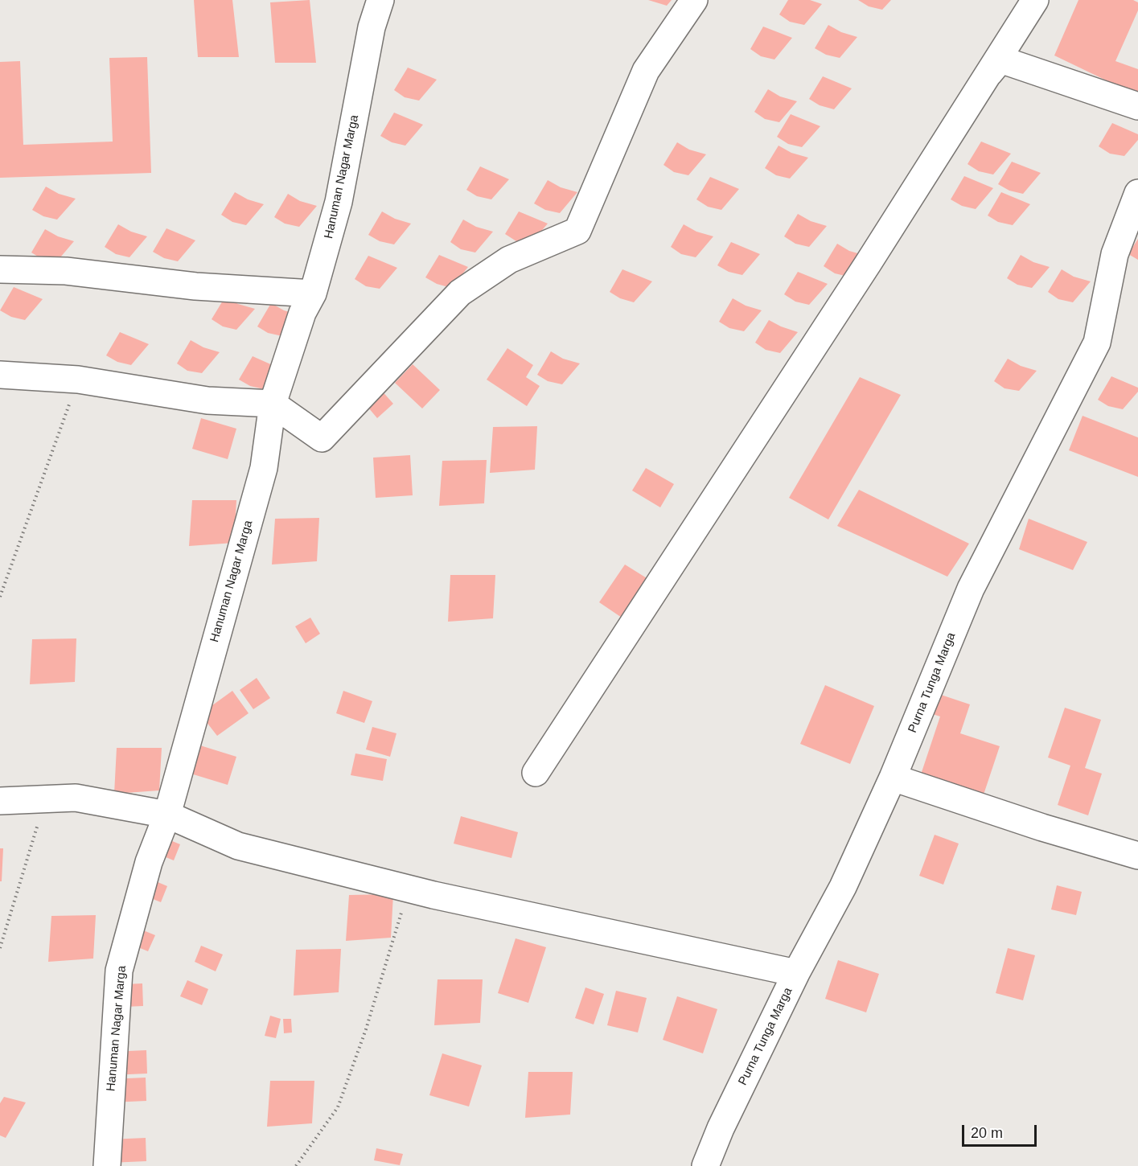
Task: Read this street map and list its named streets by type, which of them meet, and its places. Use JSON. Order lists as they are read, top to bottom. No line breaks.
{"streets":{"street":["Hanuman Nagar Marga","Purna Tunga Marga"]},"scale_bar":"20 m"}
